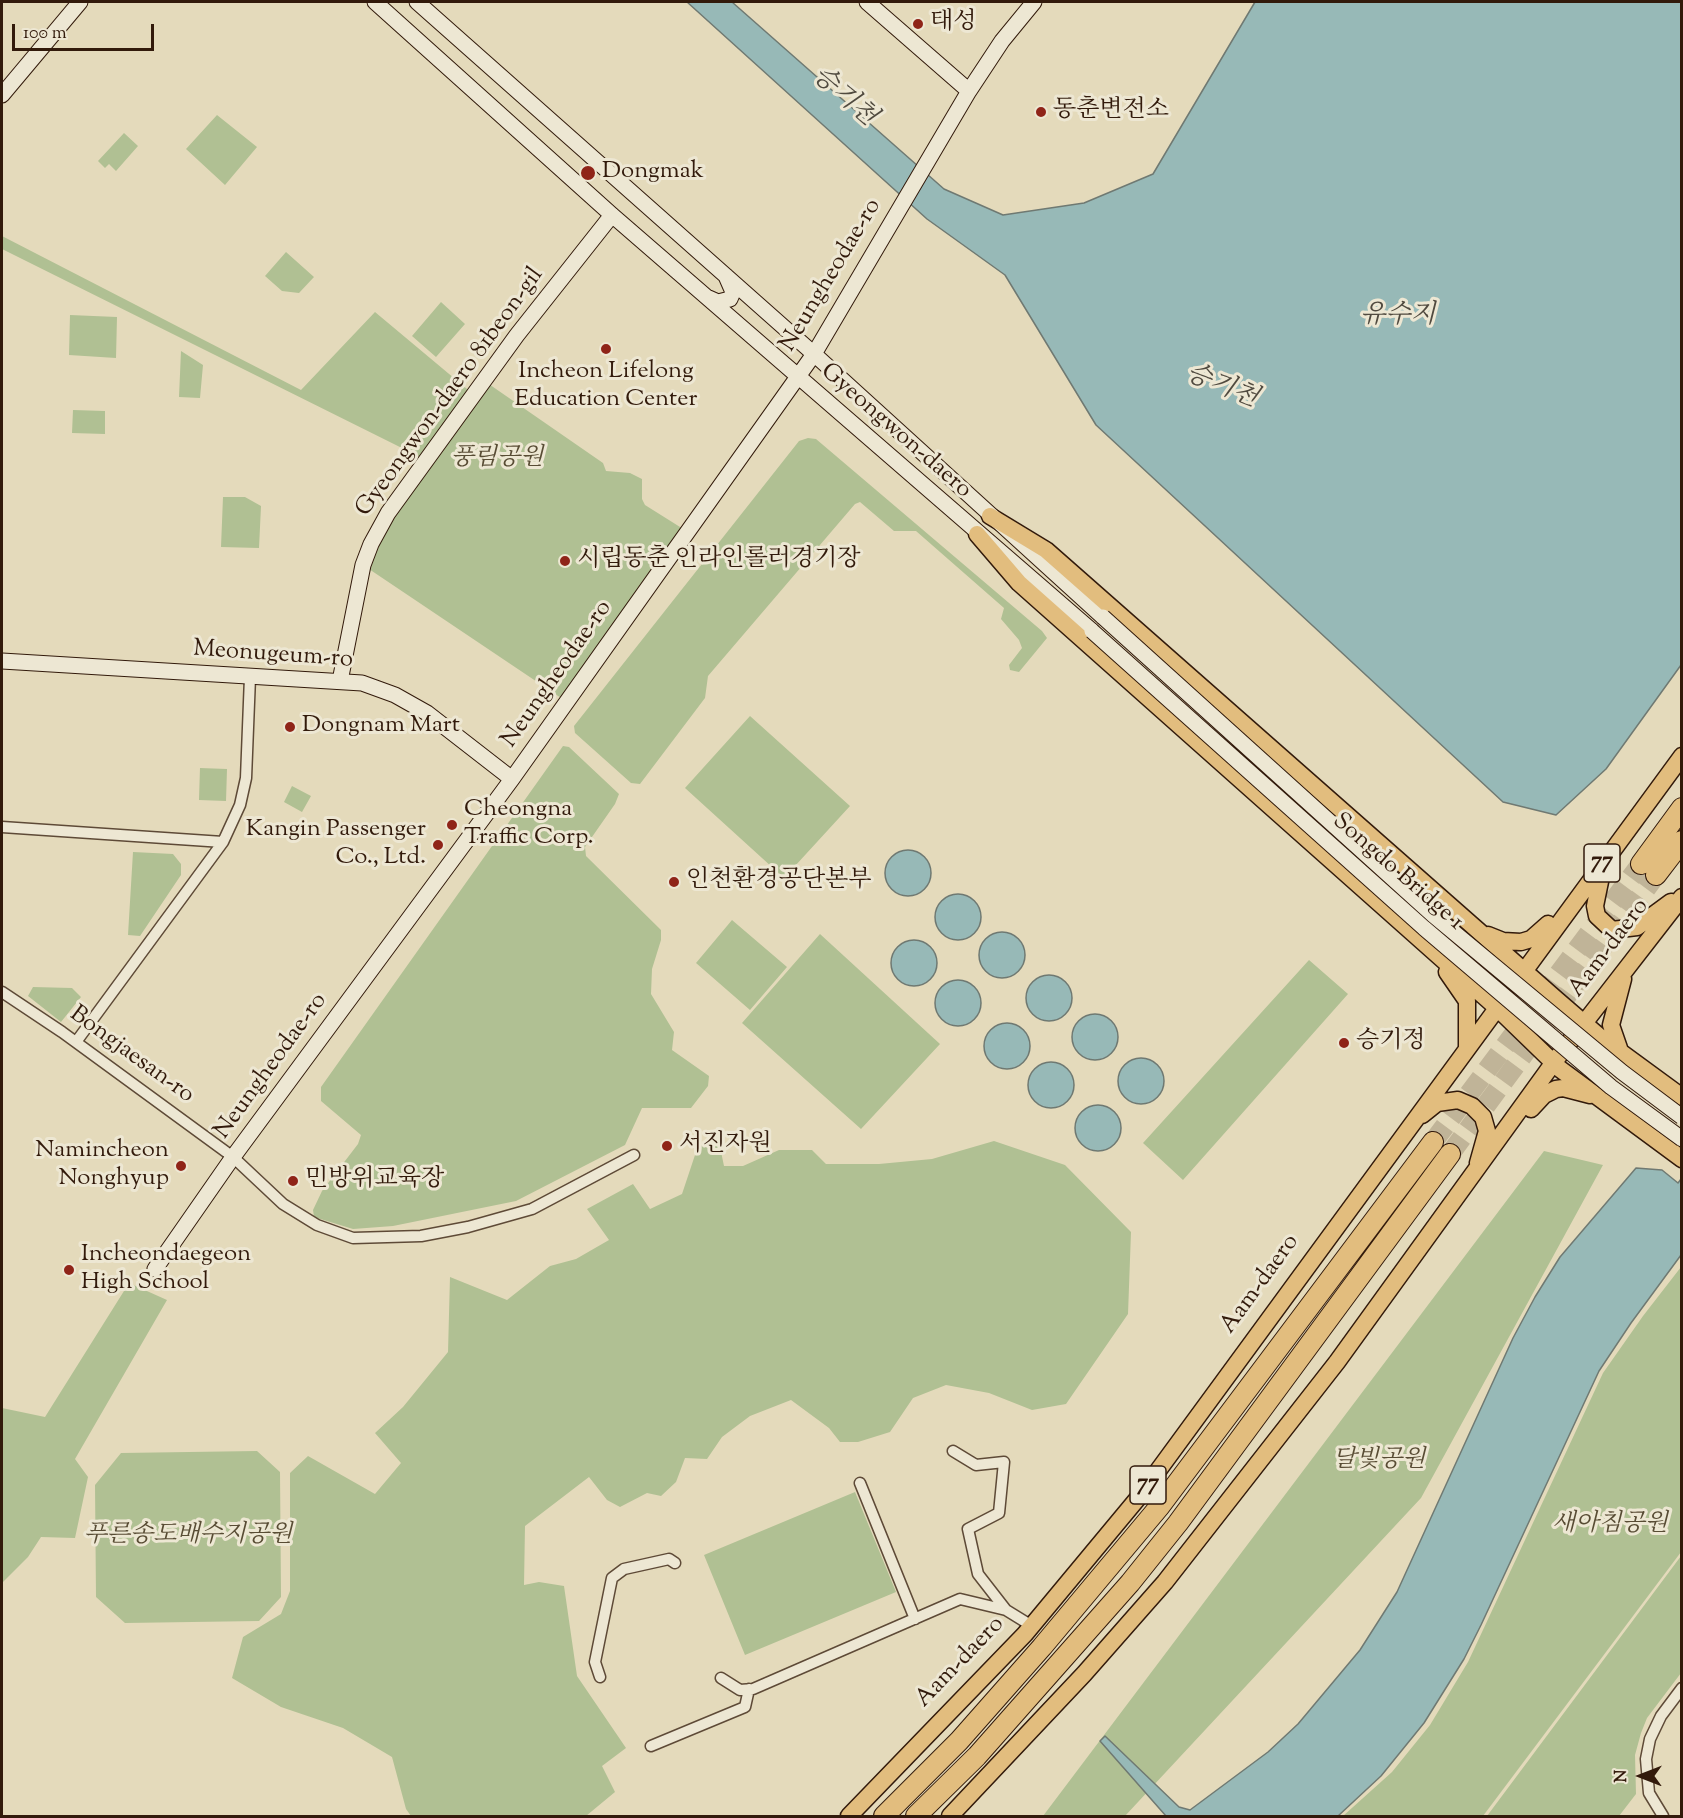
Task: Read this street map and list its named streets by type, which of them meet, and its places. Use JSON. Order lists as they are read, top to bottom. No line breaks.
{"streets":{"highway":["Aam-daero"],"main road":["Neungheodae-ro","Gyeongwon-daero 81beon-gil","Gyeongwon-daero","Meonugeum-ro","77","Songdo Bridge 1"],"street":["Bongjaesan-ro"]},"crossings":[["Neungheodae-ro","Gyeongwon-daero"],["Neungheodae-ro","Meonugeum-ro"],["Neungheodae-ro","Bongjaesan-ro"],["Gyeongwon-daero 81beon-gil","Gyeongwon-daero"],["Gyeongwon-daero 81beon-gil","Meonugeum-ro"],["Gyeongwon-daero","Songdo Bridge 1"]],"water":["승기천","유수지"],"parks":["풍림공원","달빛공원","새아침공원","푸른송도배수지공원"],"places":["태성","동춘변전소","Dongmak","Incheon Lifelong Education Center","시립동춘 인라인롤러경기장","Dongnam Mart","Cheongna Traffic Corp.","Kangin Passenger Co., Ltd.","인천환경공단본부","승기정","서진자원","Namincheon Nonghyup","민방위교육장","Incheondaegeon High School"],"scale_bar":"100 m","north":"left"}
